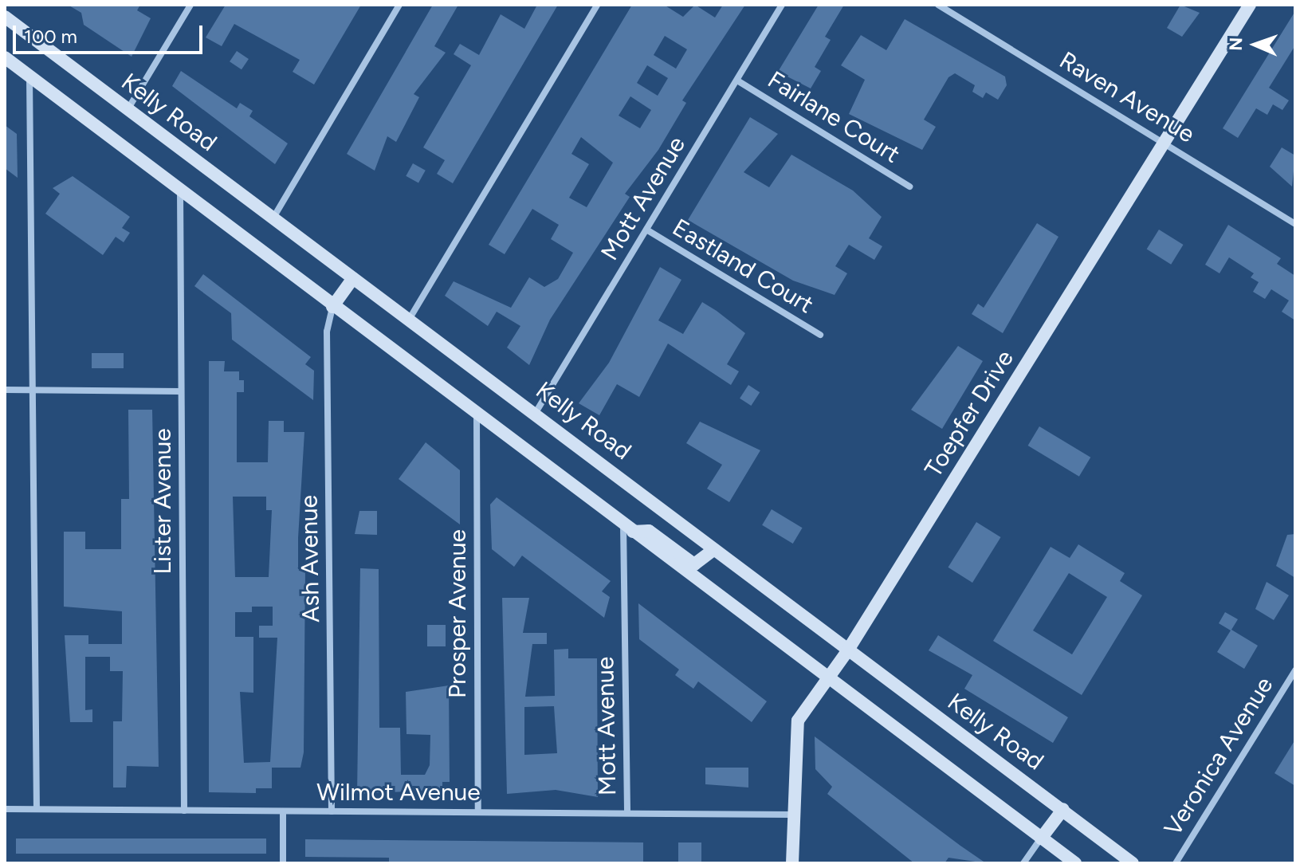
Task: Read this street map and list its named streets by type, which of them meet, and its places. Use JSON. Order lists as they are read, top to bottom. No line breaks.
{"streets":{"street":["Raven Avenue","Kelly Road","Fairlane Court","Mott Avenue","Eastland Court","Toepfer Drive","Lister Avenue","Ash Avenue","Prosper Avenue","Veronica Avenue","Wilmot Avenue"]},"crossings":[["Raven Avenue","Toepfer Drive"],["Kelly Road","Mott Avenue"],["Kelly Road","Toepfer Drive"],["Fairlane Court","Mott Avenue"],["Mott Avenue","Eastland Court"],["Mott Avenue","Wilmot Avenue"],["Toepfer Drive","Wilmot Avenue"],["Lister Avenue","Wilmot Avenue"],["Ash Avenue","Wilmot Avenue"],["Prosper Avenue","Wilmot Avenue"]],"scale_bar":"100 m","north":"left"}
